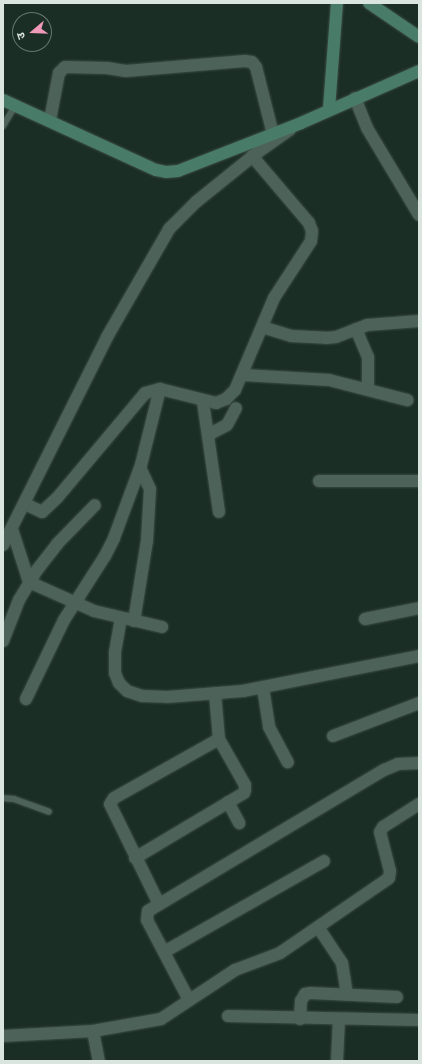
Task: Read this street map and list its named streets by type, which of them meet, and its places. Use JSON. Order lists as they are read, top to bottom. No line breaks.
{"north":"left"}
